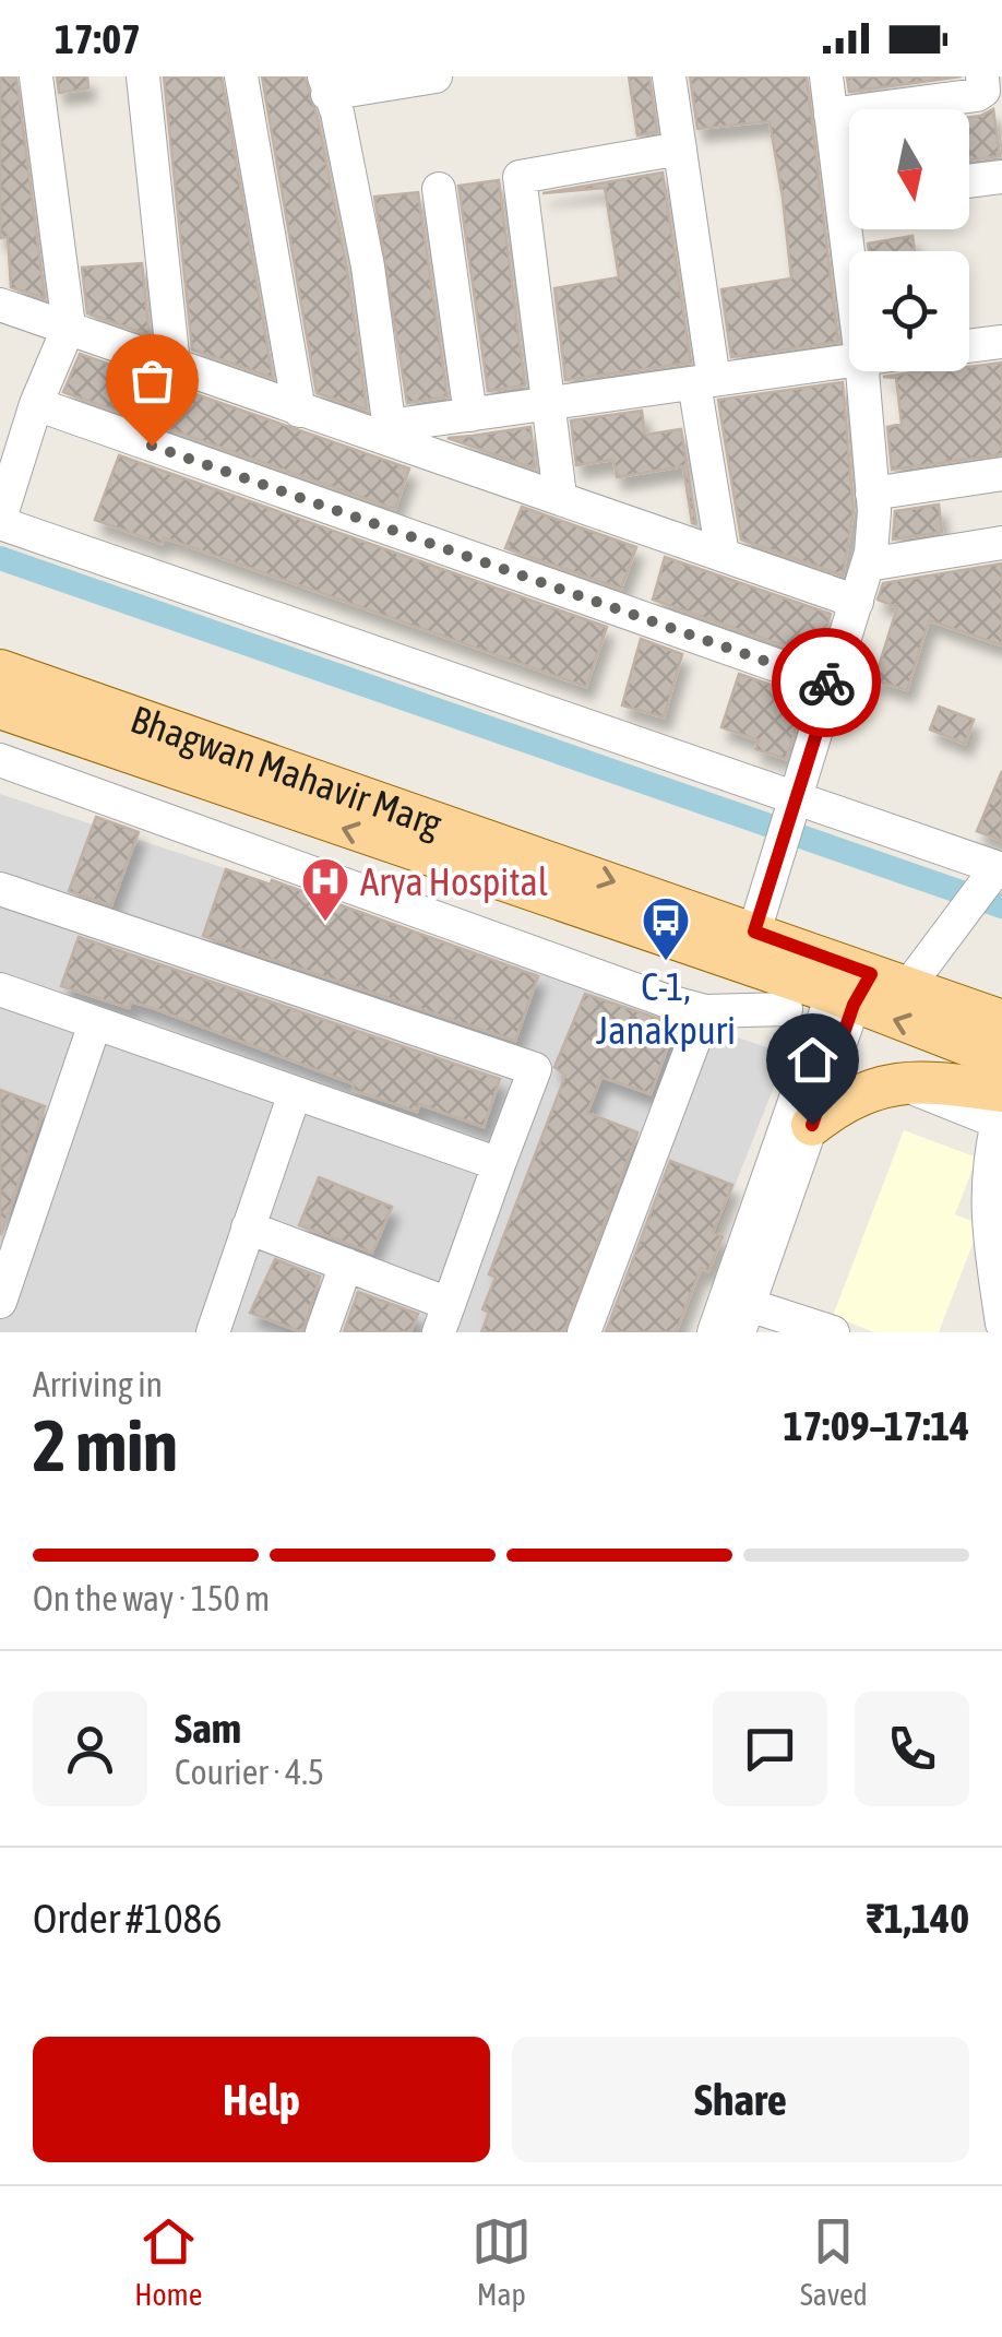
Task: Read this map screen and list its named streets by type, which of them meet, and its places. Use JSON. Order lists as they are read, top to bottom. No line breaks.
{"streets":{"main road":["Bhagwan Mahavir Marg"]},"places":{"hospital":["Arya Hospital"],"bus stop":["C-1, Janakpuri"]},"north":"bottom","page":{"status":"17:07","heading":["2 min","Arriving in","17:09–17:14"],"panel":["Sam","Courier · 4.5","Order #1086","₹1,140"],"bar":"On the way · 150 m","buttons":["Help","Share"],"tabs":["Home","Map","Saved"]}}
